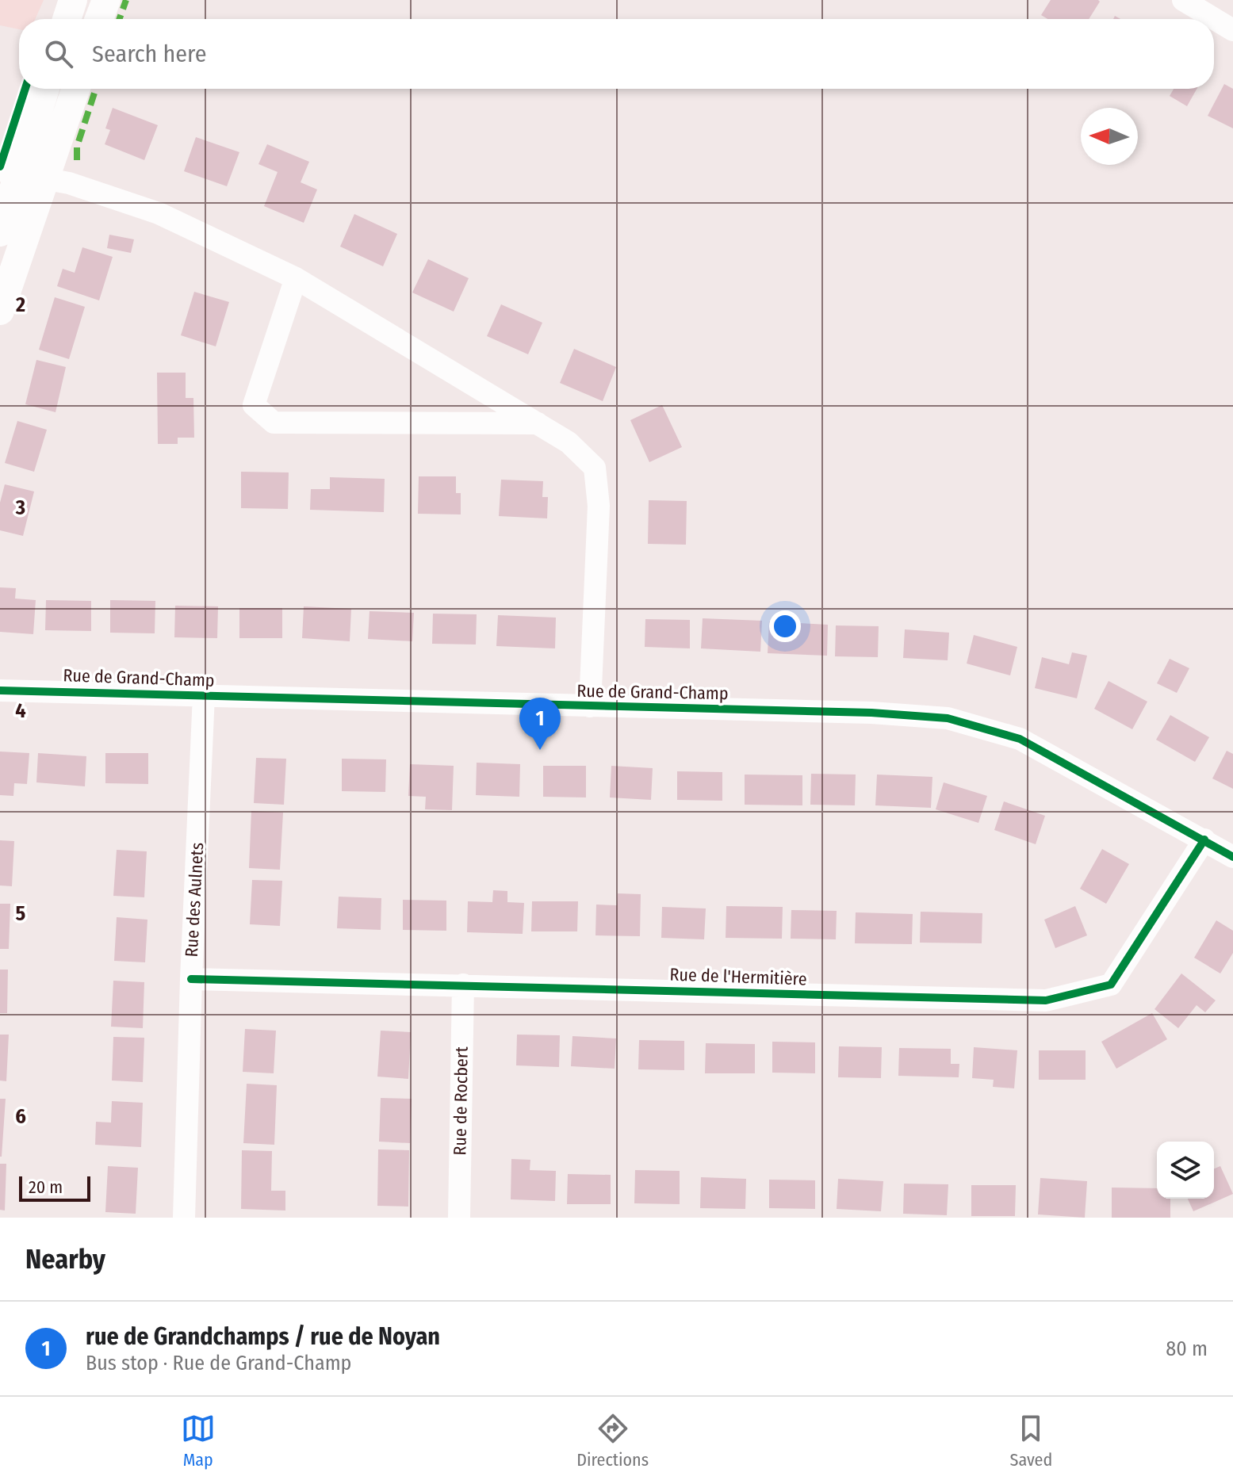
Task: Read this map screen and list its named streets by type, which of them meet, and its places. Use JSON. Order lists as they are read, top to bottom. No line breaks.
{"streets":{"street":["Rue de Grand-Champ","Rue des Aulnets","Rue de l'Hermitière","Rue de Rocbert"]},"crossings":[["Rue de Grand-Champ","Rue des Aulnets"],["Rue de Grand-Champ","Rue de l'Hermitière"],["Rue des Aulnets","Rue de l'Hermitière"],["Rue de l'Hermitière","Rue de Rocbert"]],"scale_bar":"20 m","north":"left","page":{"search":"Search here","pins":"1","scale":"20 m","heading":"Nearby","list":[{"mark":"1","name":"rue de Grandchamps / rue de Noyan","note":"Bus stop · Rue de Grand-Champ","value":"80 m"}],"nav":["Map","Directions","Saved"]},"grid":{"rows":["2","3","4","5","6"]}}
